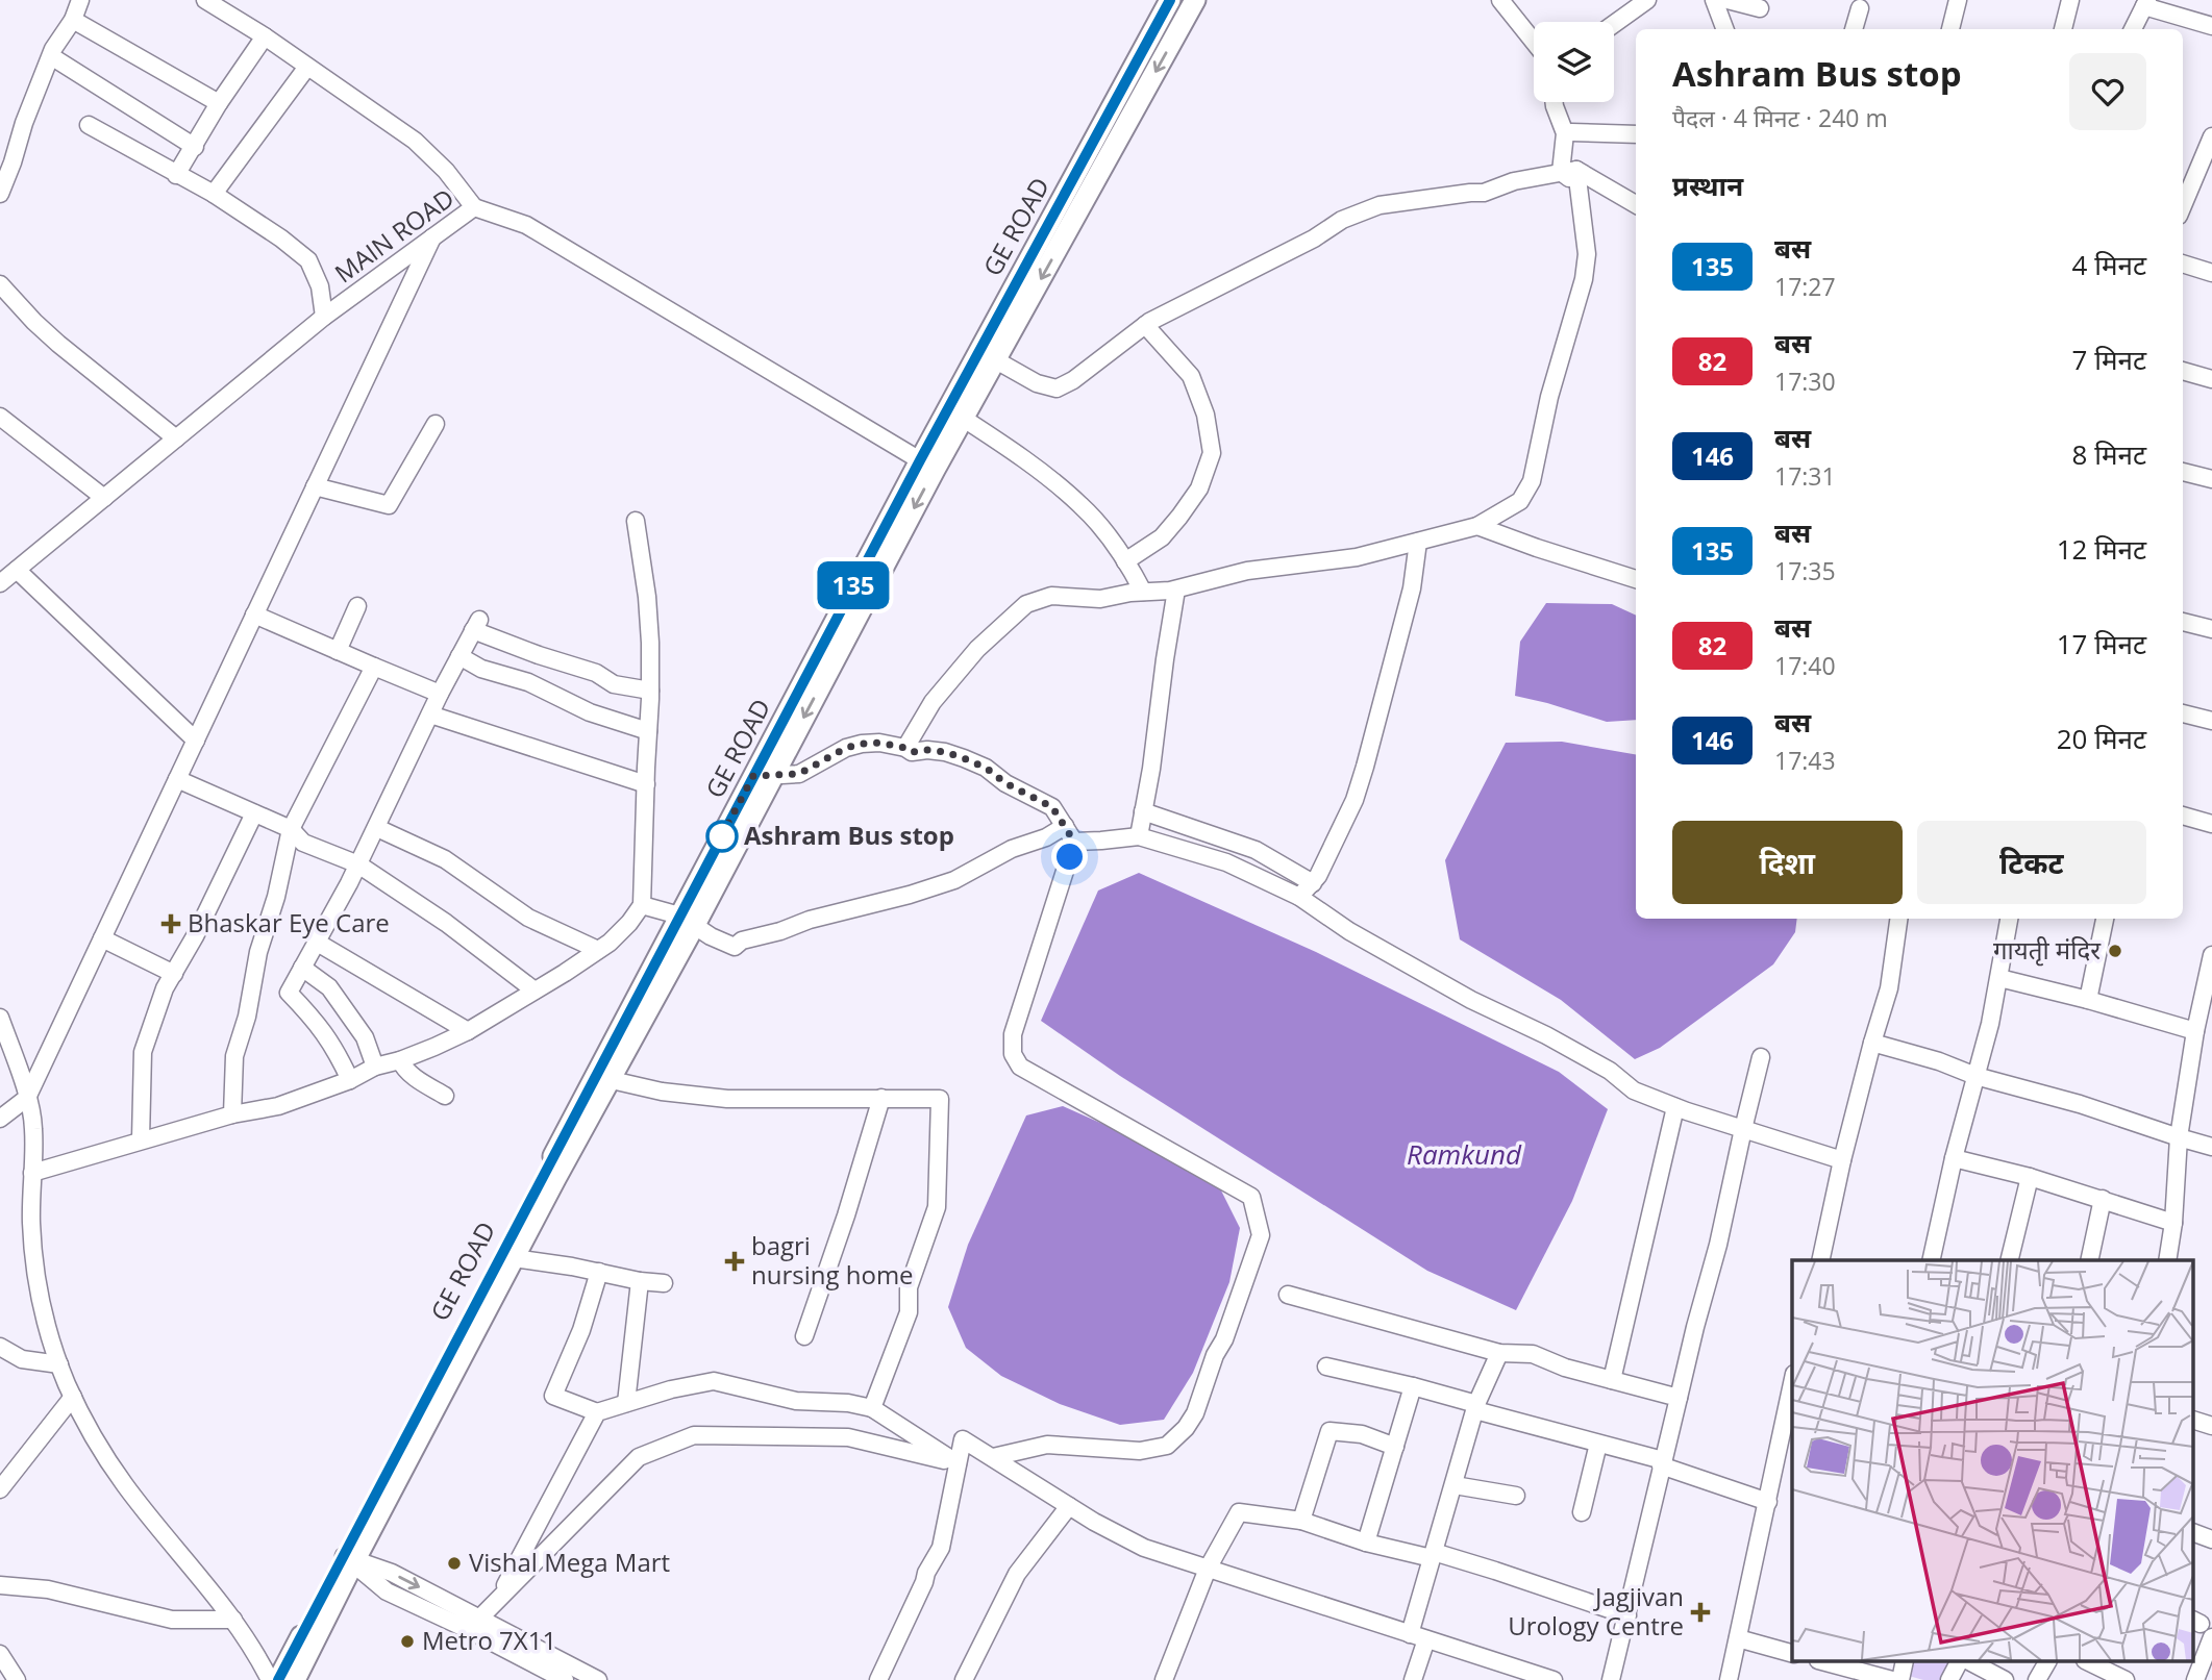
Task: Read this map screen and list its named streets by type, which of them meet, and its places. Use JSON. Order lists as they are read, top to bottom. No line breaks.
{"streets":{"main road":["GE ROAD"],"street":["MAIN ROAD"]},"crossings":[["GE ROAD","MAIN ROAD"]],"water":["Ramkund"],"places":{"other":["Ashram Bus stop","गायतृी मंदिर","Vishal Mega Mart","Metro 7X11"],"health":["Bhaskar Eye Care","bagri nursing home","Jagjivan Urology Centre"]},"lines":["bus line 135"],"page":{"on_map":"135","heading":[["Ashram Bus stop","पैदल · 4 मिनट · 240 m"],"प्रस्थान"],"list":[{"mark":"135","name":"बस","note":"17:27","value":"4 मिनट"},{"mark":"82","name":"बस","note":"17:30","value":"7 मिनट"},{"mark":"146","name":"बस","note":"17:31","value":"8 मिनट"},{"mark":"135","name":"बस","note":"17:35","value":"12 मिनट"},{"mark":"82","name":"बस","note":"17:40","value":"17 मिनट"},{"mark":"146","name":"बस","note":"17:43","value":"20 मिनट"}],"buttons":["दिशा","टिकट"]}}
